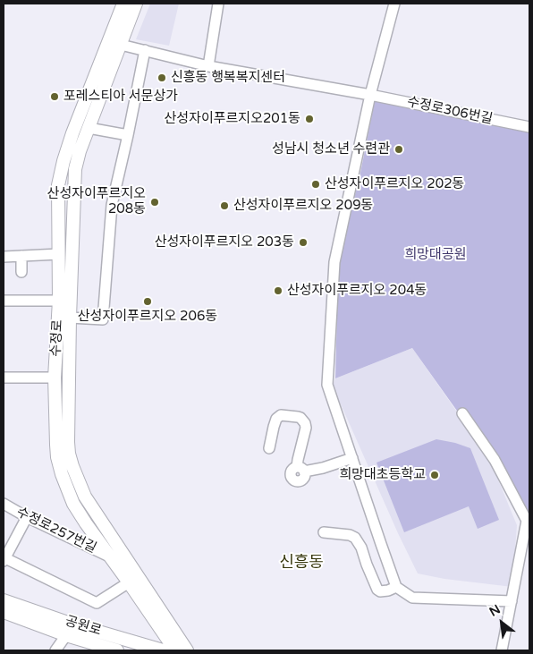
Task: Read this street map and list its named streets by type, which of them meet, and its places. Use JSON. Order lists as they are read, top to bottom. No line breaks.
{"streets":{"main road":["수정로","공원로"],"street":["수정로306번길","수정로257번길"]},"crossings":[["수정로306번길","수정로"],["수정로","수정로257번길"]],"districts":["신흥동"],"parks":["희망대공원"],"places":["신흥동 행복복지센터","포레스티아 서문상가","산성자이푸르지오201동","성남시 청소년 수련관","산성자이푸르지오 202동","산성자이푸르지오 208동","산성자이푸르지오 209동","산성자이푸르지오 203동","산성자이푸르지오 204동","산성자이푸르지오 206동","희망대초등학교"],"north":"top left"}
